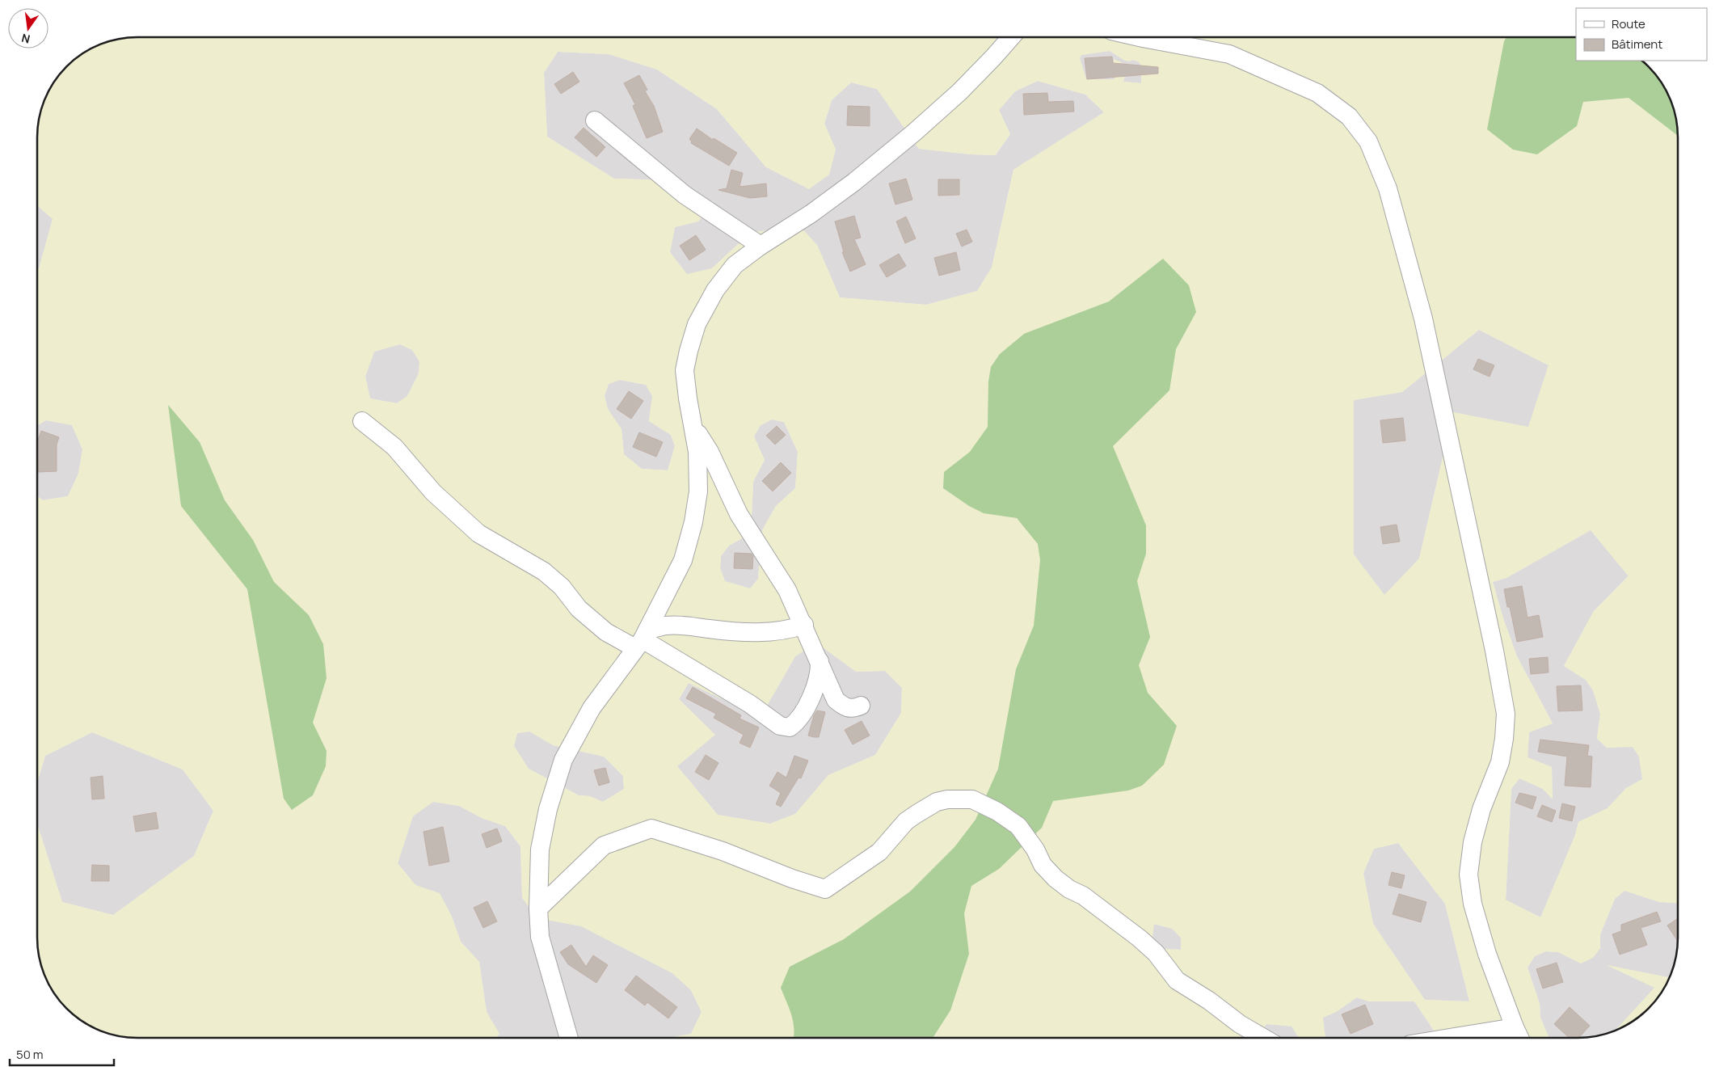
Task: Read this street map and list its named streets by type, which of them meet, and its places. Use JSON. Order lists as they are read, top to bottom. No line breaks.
{"legend":["Route","Bâtiment"],"scale_bar":"50 m","north":"bottom"}
